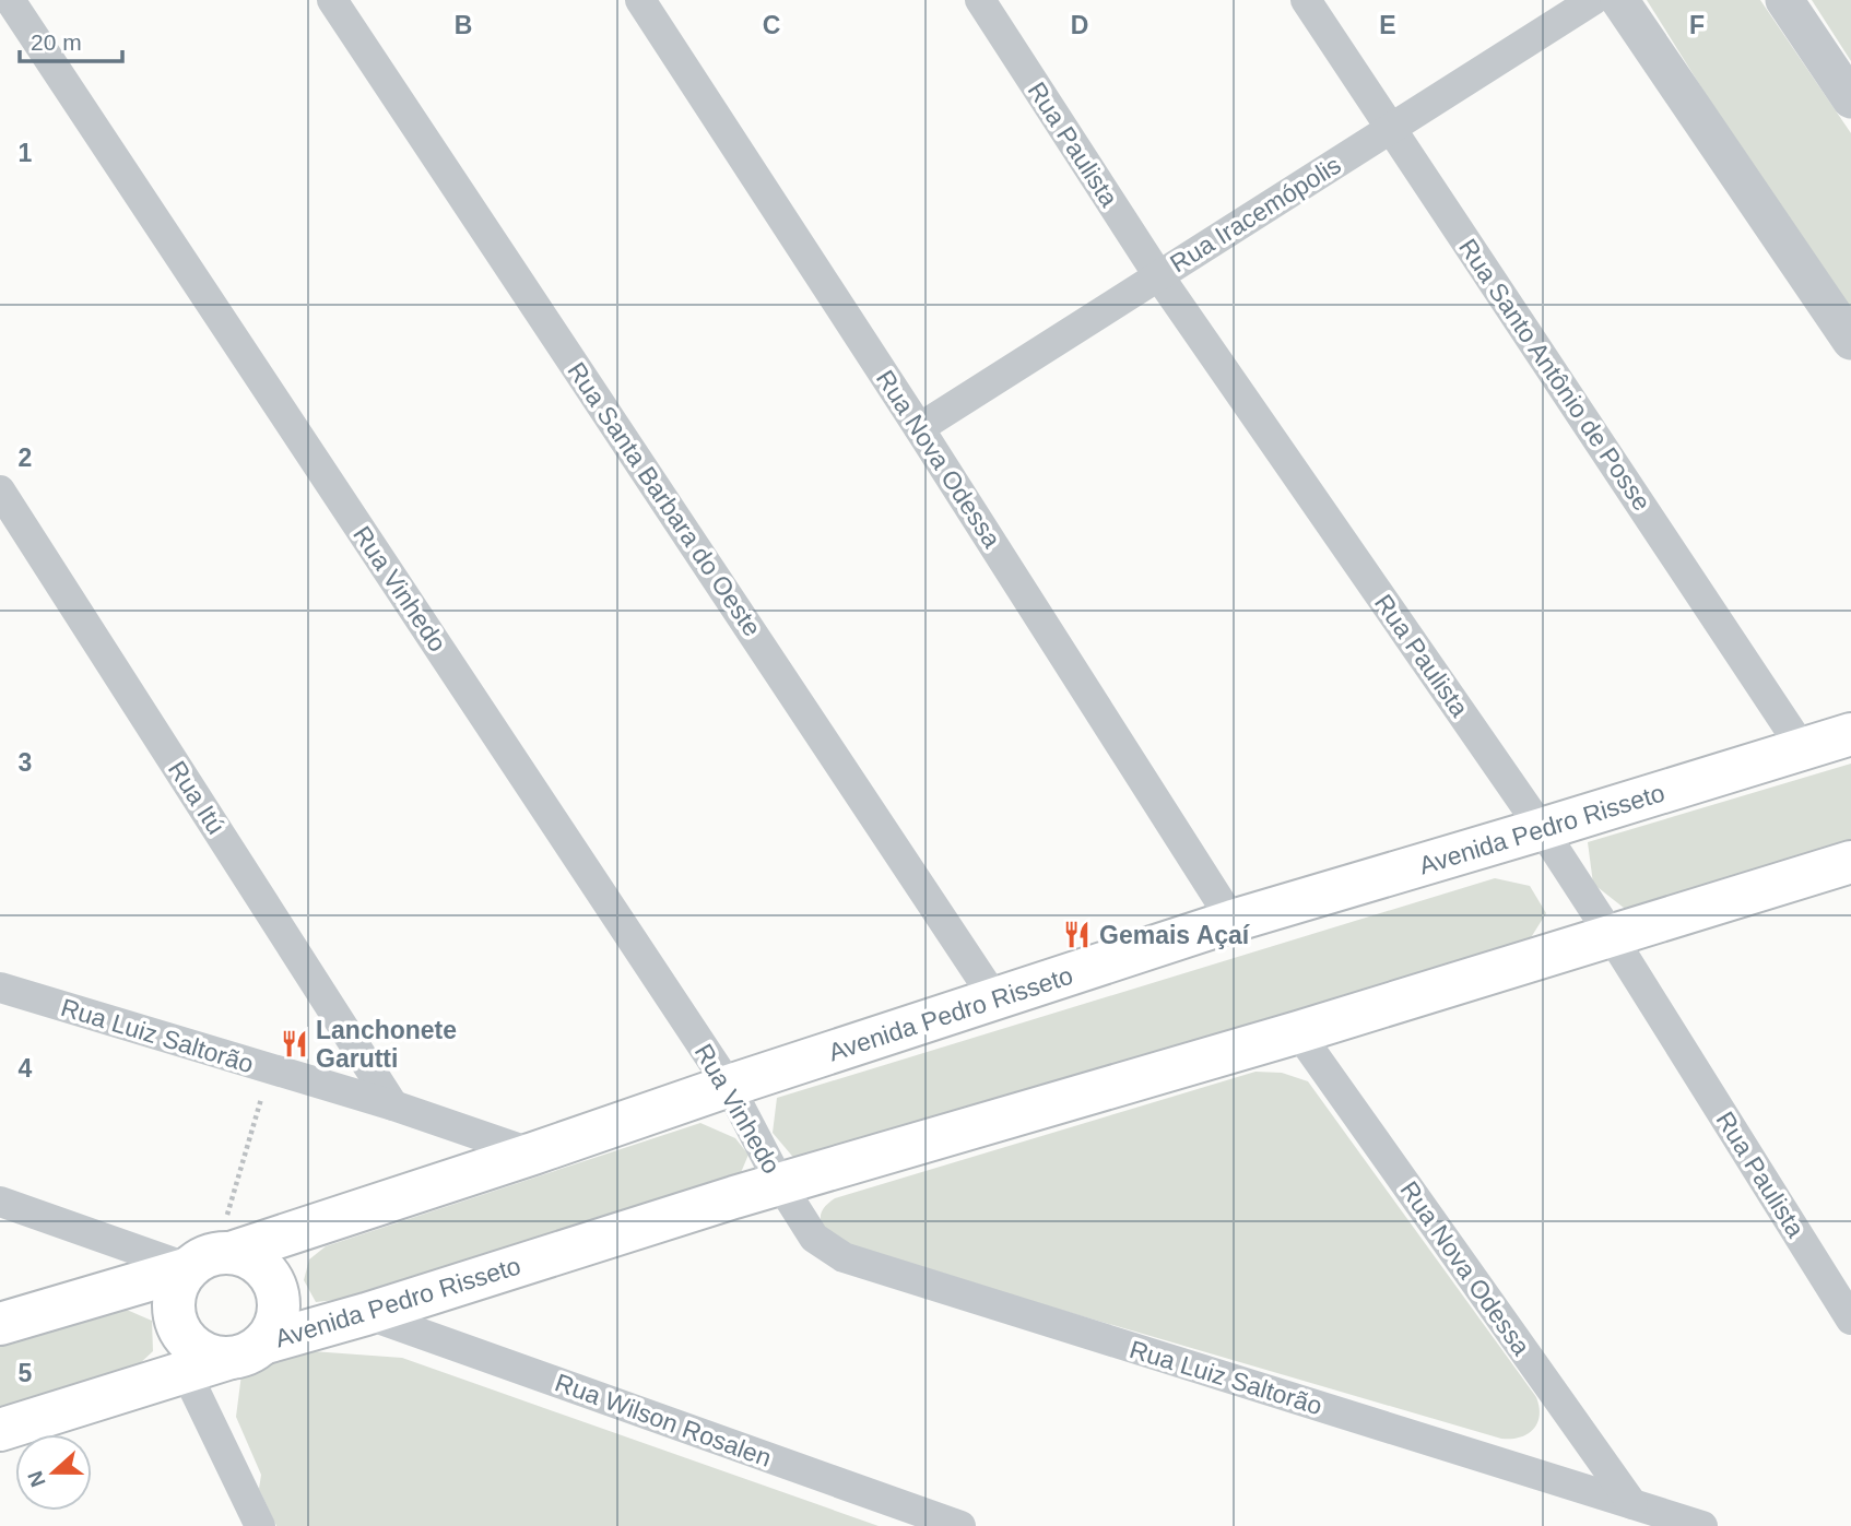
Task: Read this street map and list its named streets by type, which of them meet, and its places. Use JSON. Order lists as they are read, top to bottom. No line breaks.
{"streets":{"main road":["Avenida Pedro Risseto"],"street":["Rua Paulista","Rua Iracemópolis","Rua Santo Antônio de Posse","Rua Nova Odessa","Rua Santa Barbara do Oeste","Rua Vinhedo","Rua Itú","Rua Luiz Saltorão","Rua Wilson Rosalen"]},"crossings":[["Rua Paulista","Rua Iracemópolis"],["Rua Paulista","Avenida Pedro Risseto"],["Rua Iracemópolis","Rua Santo Antônio de Posse"],["Rua Iracemópolis","Rua Nova Odessa"],["Rua Santo Antônio de Posse","Avenida Pedro Risseto"],["Rua Nova Odessa","Avenida Pedro Risseto"],["Rua Nova Odessa","Rua Luiz Saltorão"],["Rua Santa Barbara do Oeste","Avenida Pedro Risseto"],["Rua Vinhedo","Avenida Pedro Risseto"],["Rua Vinhedo","Rua Luiz Saltorão"],["Rua Itú","Rua Luiz Saltorão"],["Avenida Pedro Risseto","Rua Luiz Saltorão"],["Avenida Pedro Risseto","Rua Wilson Rosalen"]],"places":{"restaurant":["Gemais Açaí","Lanchonete Garutti"]},"scale_bar":"20 m","north":"left","grid":{"columns":["B","C","D","E","F"],"rows":["1","2","3","4","5"]}}
